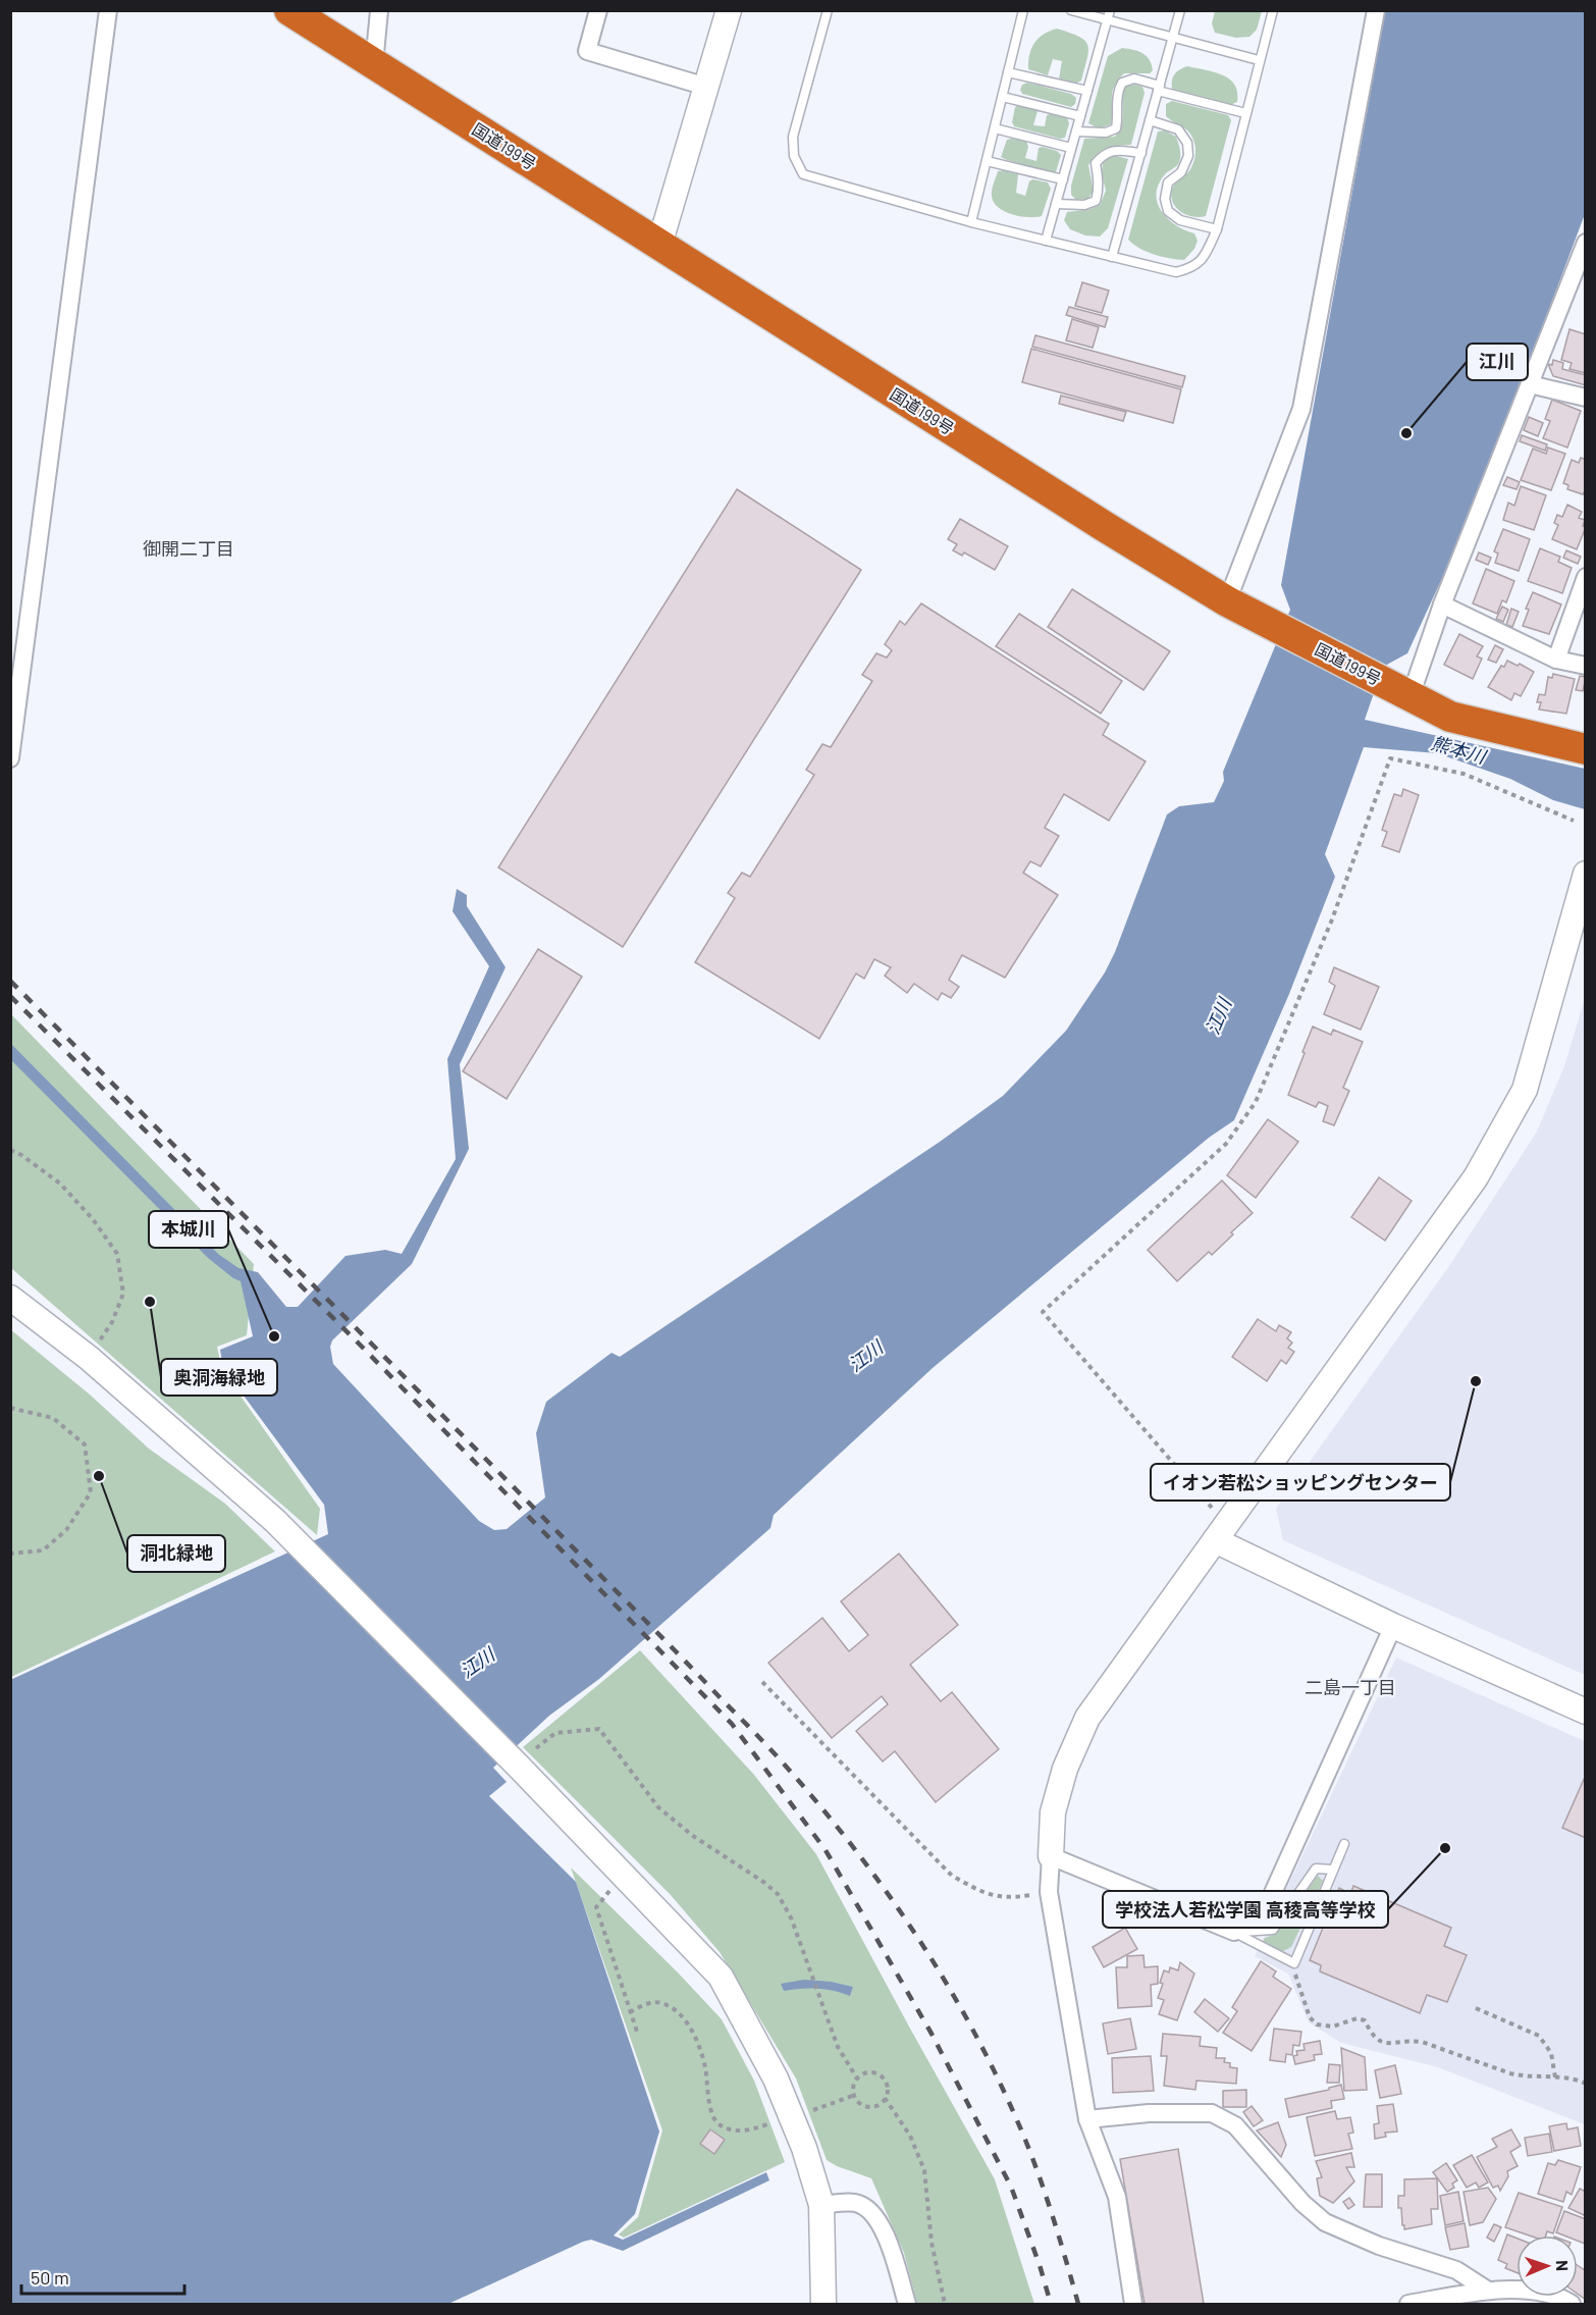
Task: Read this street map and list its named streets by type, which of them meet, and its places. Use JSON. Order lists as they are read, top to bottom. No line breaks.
{"streets":{"highway":["国道199号"]},"districts":["御開二丁目","二島一丁目"],"water":["熊本川","江川"],"places":["江川","奥洞海緑地","本城川","イオン若松ショッピングセンター","洞北緑地","学校法人若松学園 高稜高等学校"],"scale_bar":"50 m","north":"right"}
